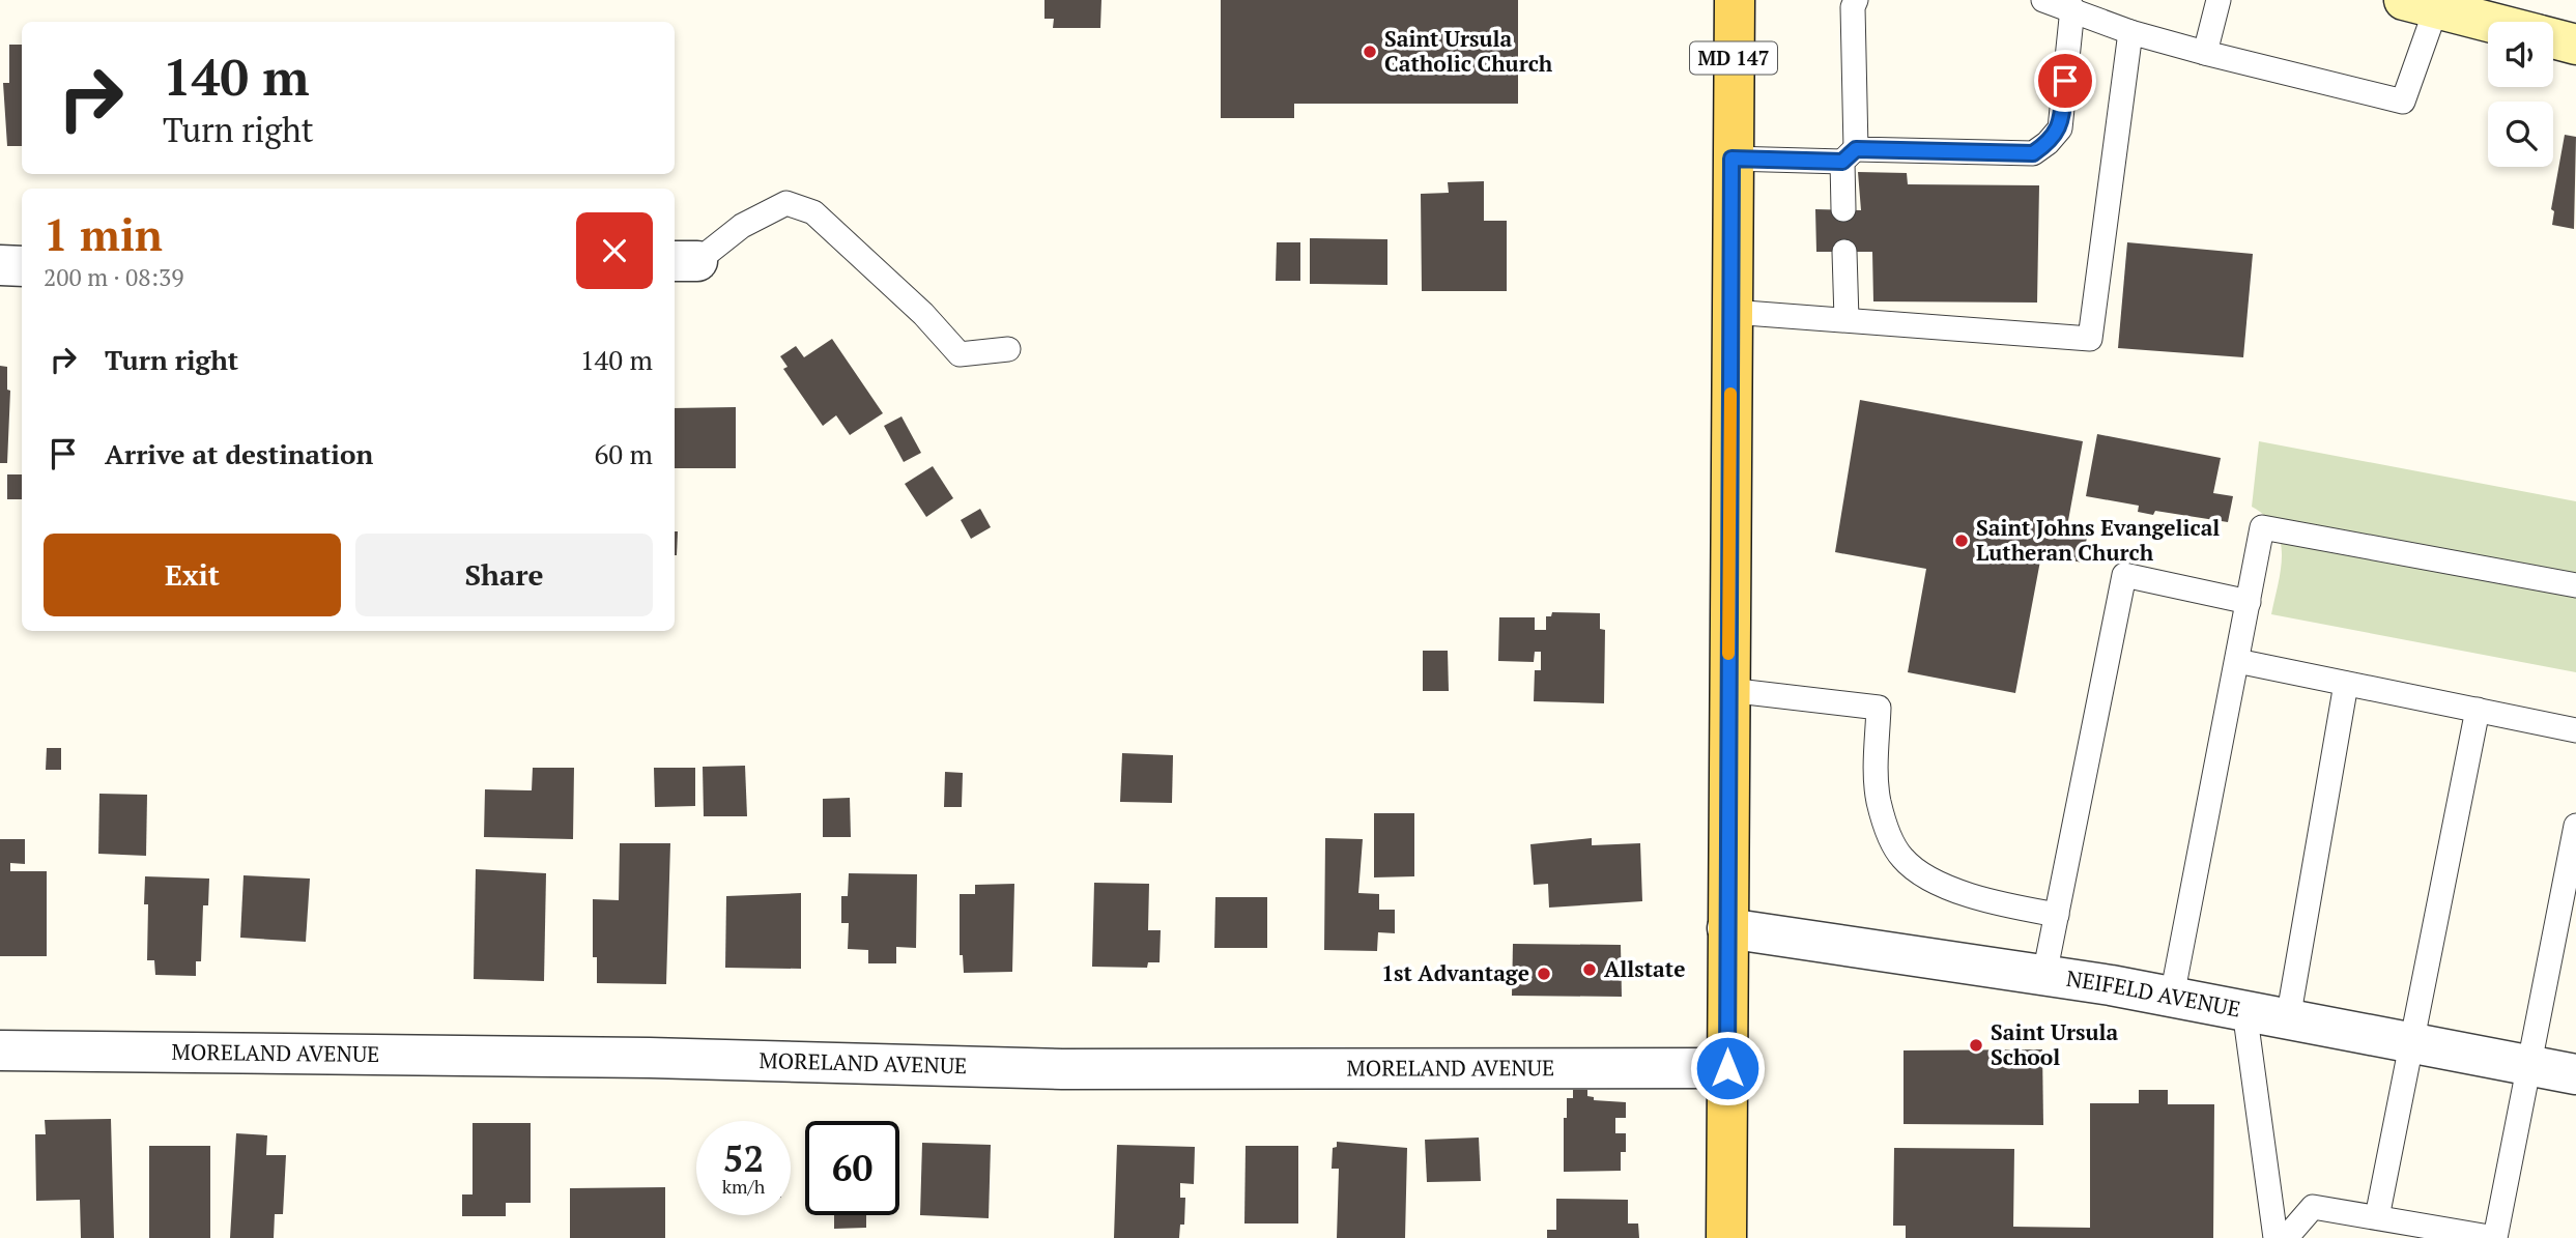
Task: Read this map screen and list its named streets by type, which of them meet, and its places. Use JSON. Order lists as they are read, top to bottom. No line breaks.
{"streets":{"main road":["MD 147"],"street":["NEIFELD AVENUE","MORELAND AVENUE"]},"crossings":[["MD 147","NEIFELD AVENUE"],["MD 147","MORELAND AVENUE"]],"places":["Saint Ursula Catholic Church","Saint Johns Evangelical Lutheran Church","Allstate","1st Advantage","Saint Ursula School"],"page":{"turn":["140 m","Turn right"],"heading":["1 min","200 m · 08:39"],"list":[{"name":"Turn right","value":"140 m"},{"name":"Arrive at destination","value":"60 m"}],"buttons":["Exit","Share"],"speed":"52 km/h","limit":"60"}}
